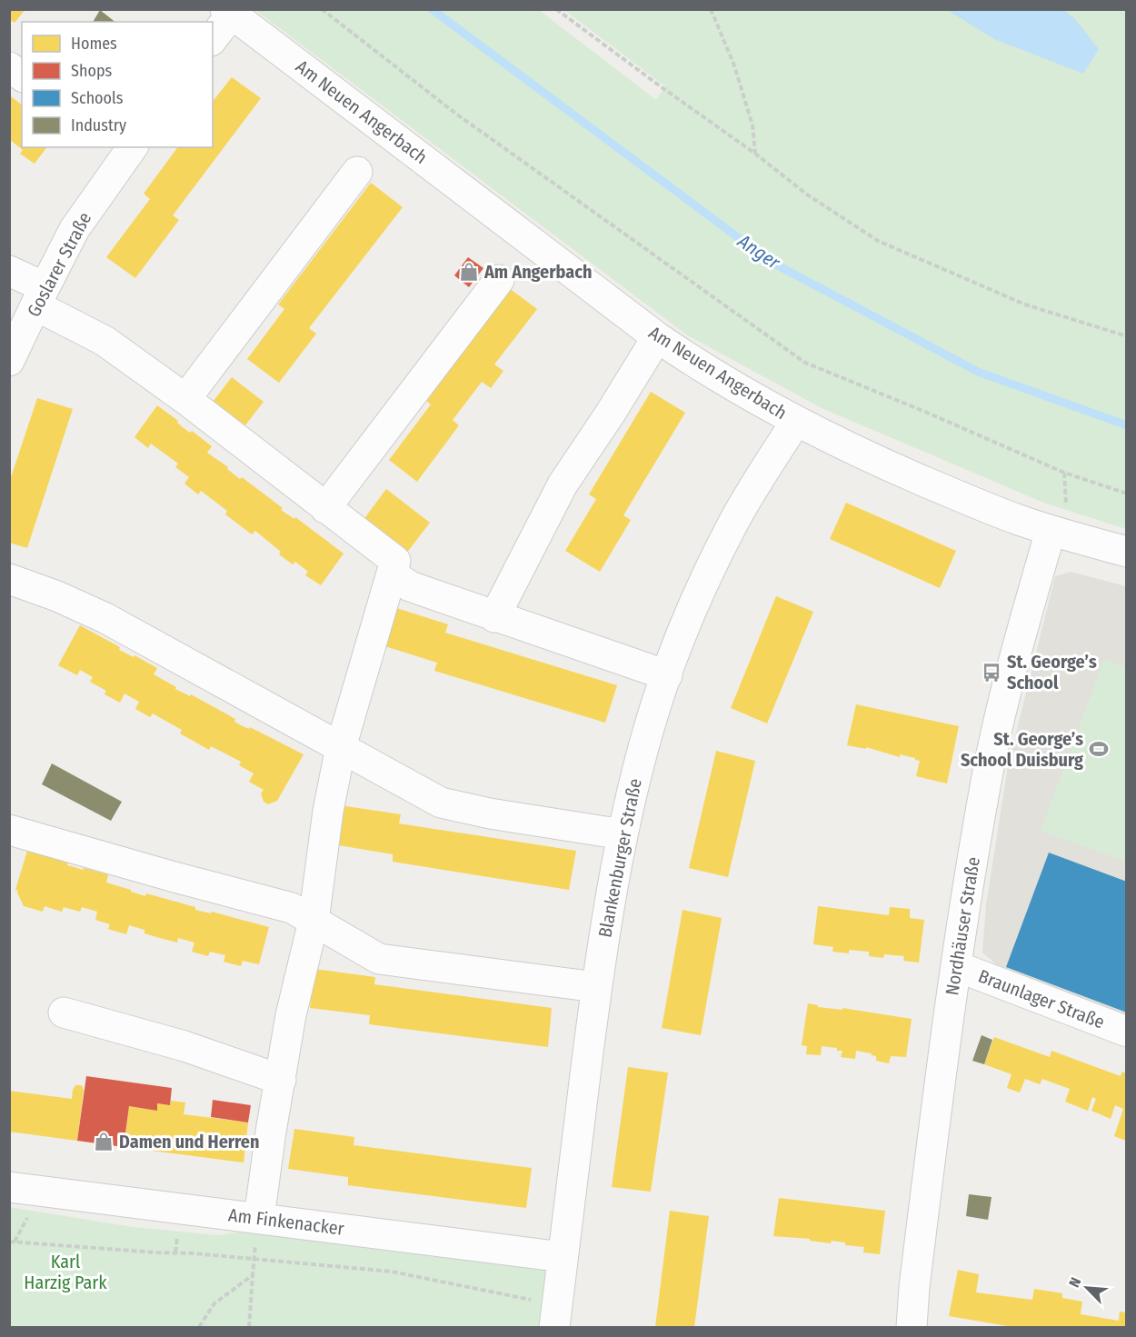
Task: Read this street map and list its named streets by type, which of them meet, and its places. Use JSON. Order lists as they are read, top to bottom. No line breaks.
{"streets":{"street":["Am Neuen Angerbach","Goslarer Straße","Blankenburger Straße","Nordhäuser Straße","Braunlager Straße","Am Finkenacker"]},"crossings":[["Am Neuen Angerbach","Blankenburger Straße"],["Am Neuen Angerbach","Nordhäuser Straße"],["Blankenburger Straße","Am Finkenacker"],["Nordhäuser Straße","Braunlager Straße"]],"water":["Anger"],"parks":["Karl Harzig Park"],"places":{"shop":["Am Angerbach","Damen und Herren"],"bus stop":["St. George’s School"],"sports":["St. George’s School Duisburg"]},"legend":["Homes","Shops","Schools","Industry"],"north":"top left"}
